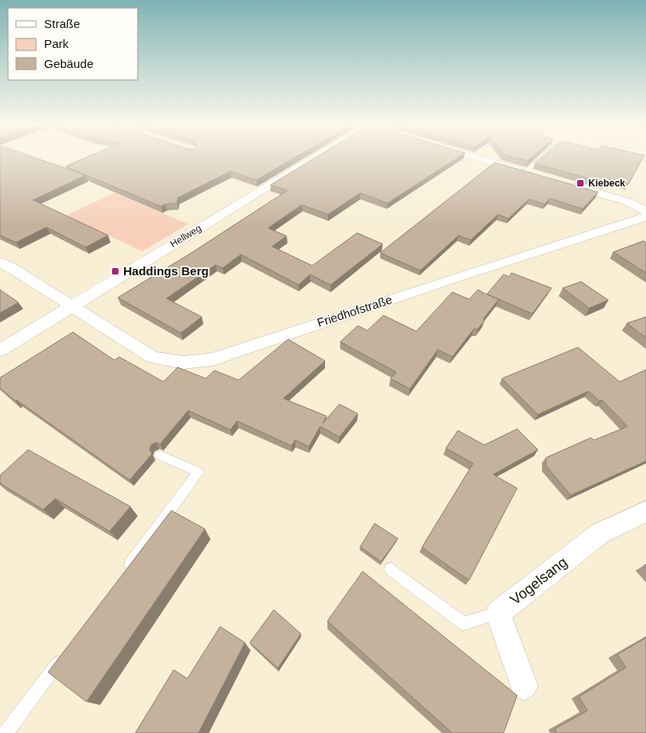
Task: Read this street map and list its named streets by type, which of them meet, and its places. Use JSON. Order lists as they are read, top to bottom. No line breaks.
{"streets":{"street":["Hellweg","Friedhofstraße","Vogelsang"]},"crossings":[["Hellweg","Friedhofstraße"]],"places":{"transit":["Kiebeck","Haddings Berg"]},"legend":["Straße","Park","Gebäude"]}
